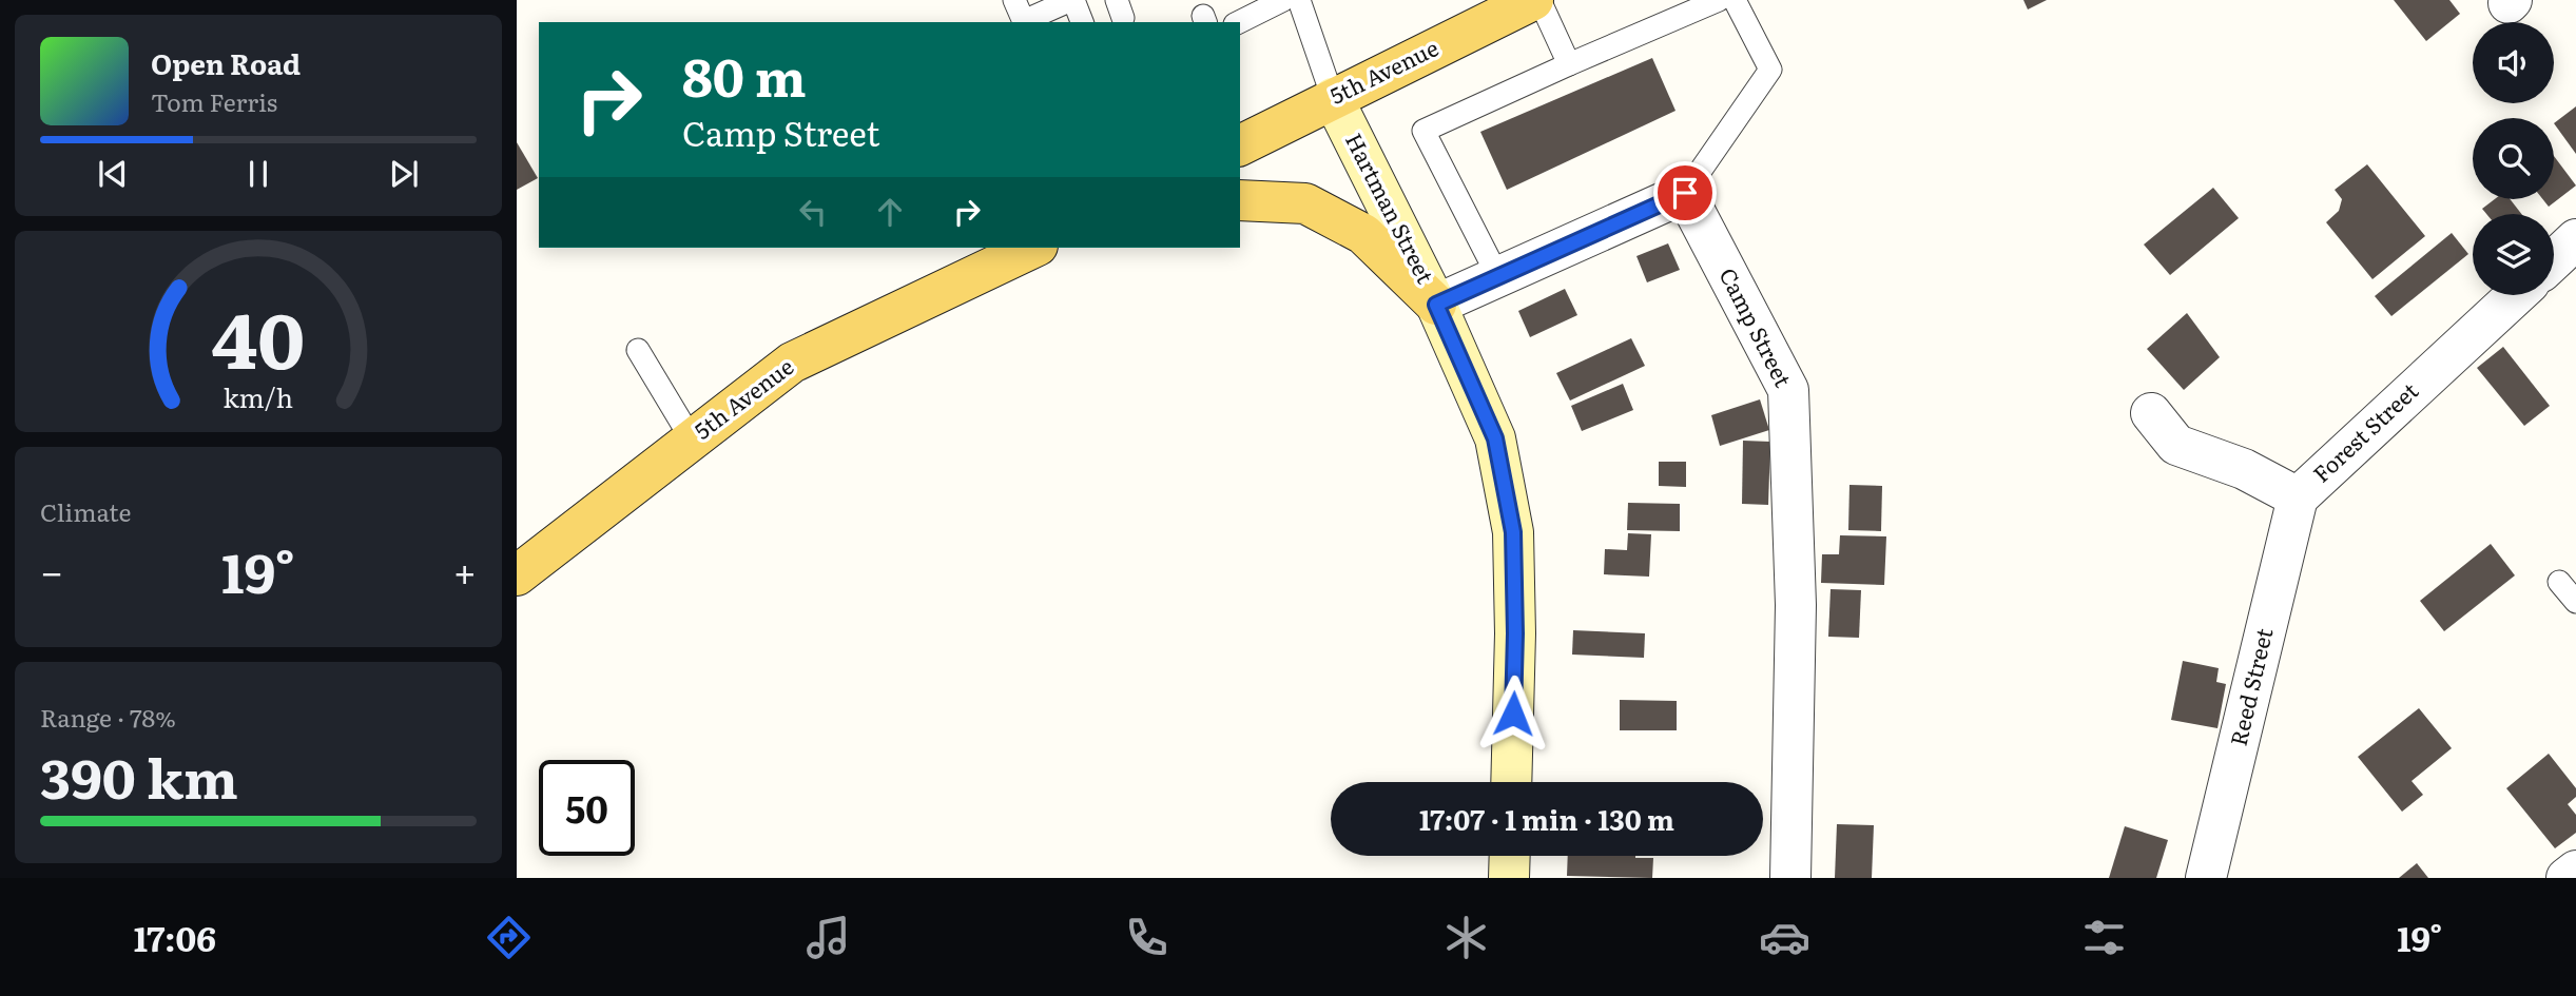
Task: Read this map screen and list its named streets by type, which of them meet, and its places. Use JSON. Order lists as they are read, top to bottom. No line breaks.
{"streets":{"main road":["5th Avenue","Hartman Street"],"street":["Camp Street","Forest Street","Reed Street"]},"crossings":[["5th Avenue","Hartman Street"],["Forest Street","Reed Street"]],"page":{"turn":["80 m","Camp Street"],"song":["Open Road","Tom Ferris"],"tile":["Climate",["Range · 78%","390 km"]],"heat":["−","19°","+"],"limit":"50","trip":"17:07 · 1 min · 130 m","tabs":["17:06","19°"],"gauge":["40","km/h"]}}
